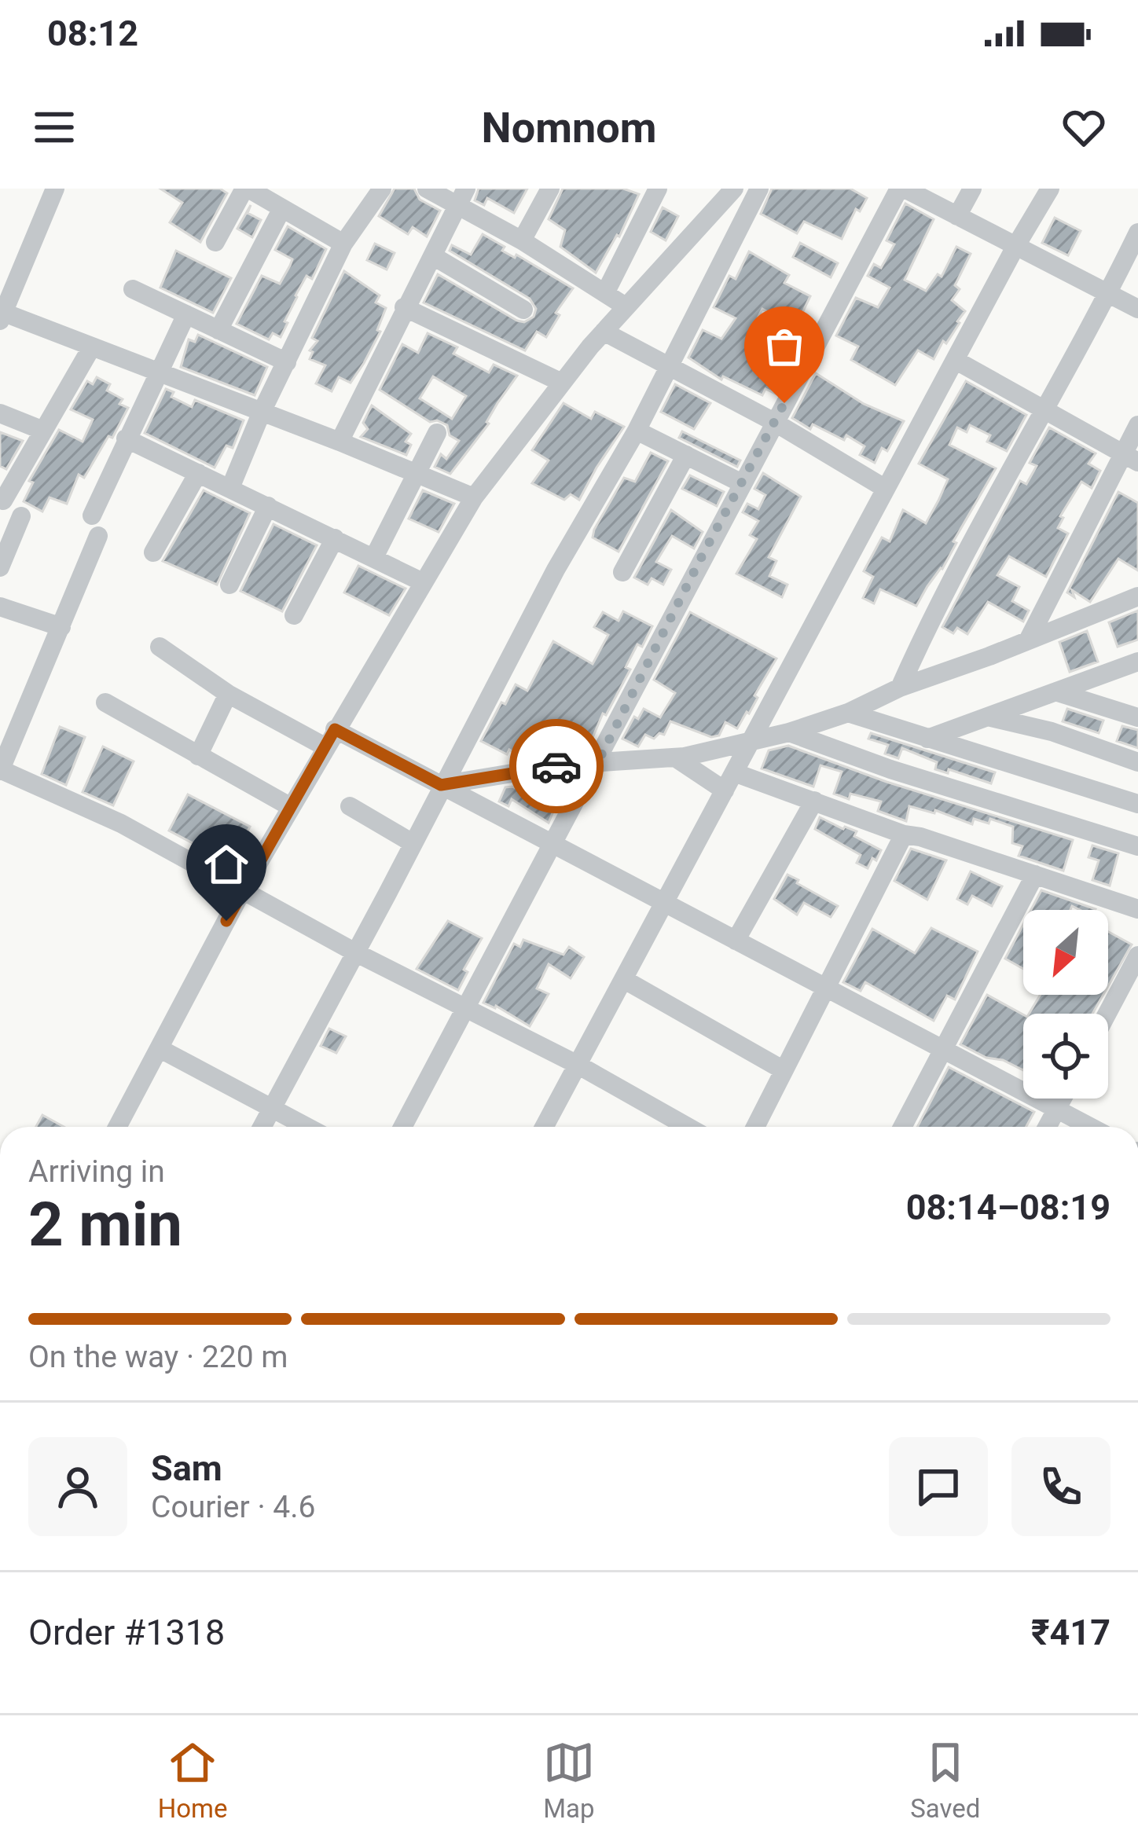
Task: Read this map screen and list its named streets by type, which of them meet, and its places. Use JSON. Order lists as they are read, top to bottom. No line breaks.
{"north":"bottom left","page":{"status":"08:12","header":"Nomnom","heading":["2 min","Arriving in","08:14–08:19"],"panel":["Sam","Courier · 4.6","Order #1318","₹417"],"bar":"On the way · 220 m","tabs":["Home","Map","Saved"]}}
